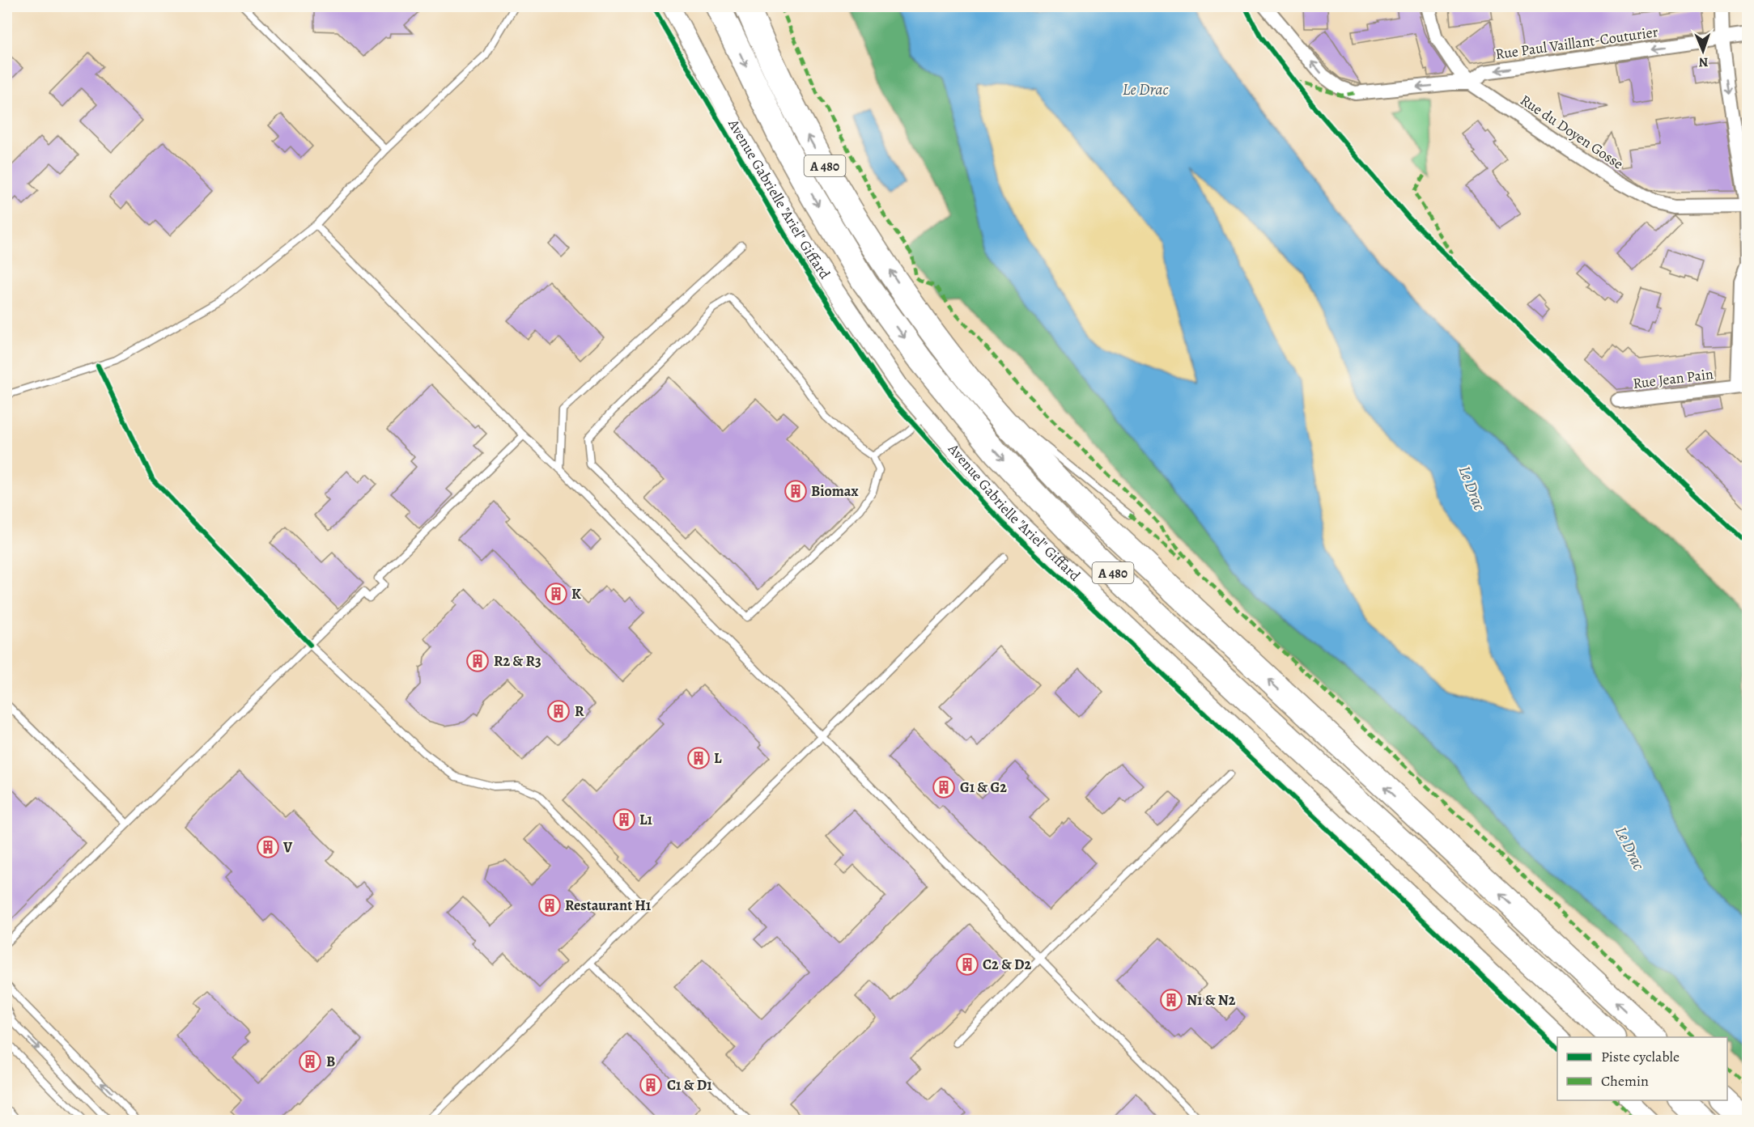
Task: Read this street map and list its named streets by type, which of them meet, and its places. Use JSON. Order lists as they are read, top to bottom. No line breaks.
{"streets":{"highway":["A 480"],"street":["Rue Paul Vaillant-Couturier","Rue du Doyen Gosse","Avenue Gabrielle \"Ariel\" Giffard","Rue Jean Pain"]},"crossings":[["Rue Paul Vaillant-Couturier","Rue du Doyen Gosse"]],"one_way":["Rue Paul Vaillant-Couturier"],"water":["Le Drac"],"places":{"building":["Biomax","K","R2 & R3","R","L","G1 & G2","L1","V","Restaurant H1","C2 & D2","N1 & N2","B","C1 & D1"]},"legend":["Piste cyclable","Chemin"],"north":"bottom"}
